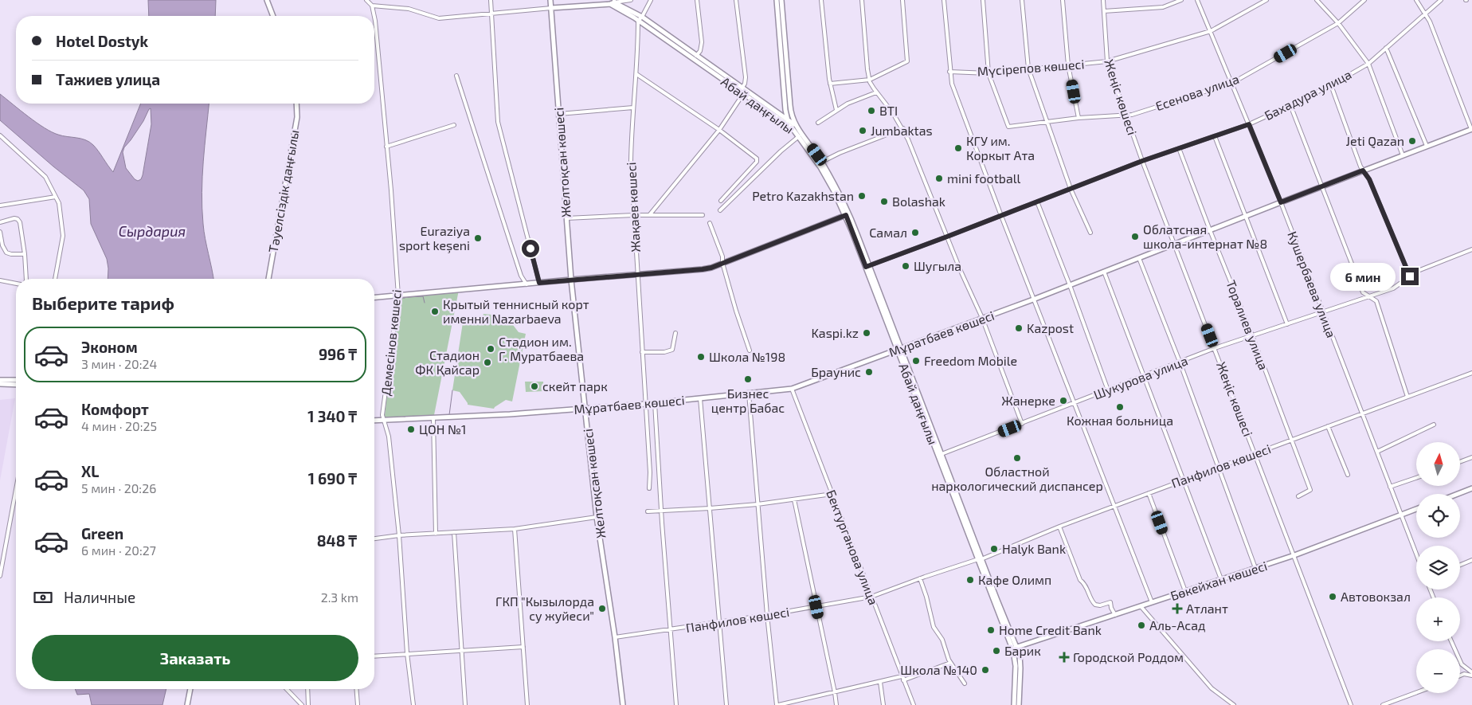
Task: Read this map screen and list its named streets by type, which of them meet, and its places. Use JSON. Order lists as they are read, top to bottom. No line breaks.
{"streets":{"street":["Мүсірепов көшесі","Есенова улица","Бахадура улица","Жеңіс көшесі","Абай даңғылы","Желтоқсан көшесі","Тәуелсіздік даңғылы","Жақаев көшесі","Кушербаева улица","Торалиев улица","Мұратбаев көшесі","Демесінов көшесі","Шукурова улица","Панфилов көшесі","Бектурганова улица","Бөкейхан көшесі"]},"crossings":[["Мүсірепов көшесі","Есенова улица"],["Мүсірепов көшесі","Жеңіс көшесі"],["Мүсірепов көшесі","Кушербаева улица"],["Есенова улица","Жеңіс көшесі"],["Есенова улица","Кушербаева улица"],["Бахадура улица","Жеңіс көшесі"],["Бахадура улица","Абай даңғылы"],["Бахадура улица","Кушербаева улица"],["Бахадура улица","Торалиев улица"],["Жеңіс көшесі","Мұратбаев көшесі"],["Жеңіс көшесі","Шукурова улица"],["Жеңіс көшесі","Панфилов көшесі"],["Жеңіс көшесі","Бөкейхан көшесі"],["Абай даңғылы","Жақаев көшесі"],["Абай даңғылы","Мұратбаев көшесі"],["Абай даңғылы","Шукурова улица"],["Абай даңғылы","Панфилов көшесі"],["Желтоқсан көшесі","Мұратбаев көшесі"],["Желтоқсан көшесі","Панфилов көшесі"],["Жақаев көшесі","Мұратбаев көшесі"],["Кушербаева улица","Мұратбаев көшесі"],["Кушербаева улица","Шукурова улица"],["Кушербаева улица","Панфилов көшесі"],["Кушербаева улица","Бөкейхан көшесі"],["Торалиев улица","Мұратбаев көшесі"],["Торалиев улица","Шукурова улица"],["Торалиев улица","Панфилов көшесі"],["Мұратбаев көшесі","Демесінов көшесі"],["Мұратбаев көшесі","Бектурганова улица"],["Панфилов көшесі","Бектурганова улица"]],"water":["Сырдария"],"places":{"other":["BTI","Jumbaktas","Jeti Qazan","КГУ им. Коркыт Ата","mini football","Petro Kazakhstan","Bolashak","Самал","Облатсная школа-интернат №8","Euraziya sport keşeni","Шугыла","Крытый теннисный корт именни Nazarbaeva","Kazpost","Kaspi.kz","Стадион им. Г. Муратбаева","Школа №198","Freedom Mobile","Стадион ФК Қайсар","Браунис","Бизнес центр Бабас","скейт парк","Жанерке","Кожная больница","ЦОН №1","Областной наркологический диспансер","Halyk Bank","Кафе Олимп","Автовокзал","ГКП \"Кызылорда су жуйеси\"","Аль-Асад","Home Credit Bank","Барик","Школа №140"],"health":["Атлант","Городской Роддом"]},"north":"top","page":{"banner":["Hotel Dostyk","Тажиев улица"],"bubble":"6 мин","heading":"Выберите тариф","list":[{"name":"Эконом","note":"3 мин · 20:24","value":"996 ₸"},{"name":"Комфорт","note":"4 мин · 20:25","value":"1 340 ₸"},{"name":"XL","note":"5 мин · 20:26","value":"1 690 ₸"},{"name":"Green","note":"6 мин · 20:27","value":"848 ₸"}],"map_buttons":["+","−"],"pay":["Наличные","2.3 km"],"buttons":"Заказать"}}
